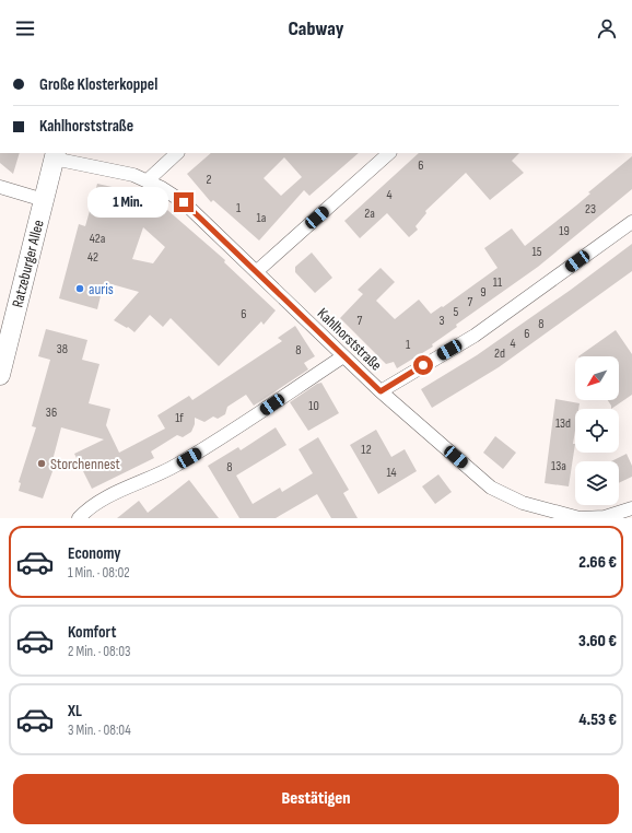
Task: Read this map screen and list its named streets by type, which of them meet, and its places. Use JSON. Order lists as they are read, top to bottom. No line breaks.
{"streets":{"main road":["Ratzeburger Allee"],"street":["Kahlhorststraße"]},"crossings":[["Ratzeburger Allee","Kahlhorststraße"]],"places":["auris","Storchennest"],"house_numbers":["6","2","4","1","23","2a","1a","19","42a","15","42","11","9","7","5","6","7","3","8","6","4","1","38","8","2d","10","36","1f","13d","12","13a","8","14"],"north":"bottom left","page":{"header":"Cabway","banner":["Große Klosterkoppel","Kahlhorststraße"],"bubble":"1 Min.","list":[{"name":"Economy","note":"1 Min. · 08:02","value":"2.66 €"},{"name":"Komfort","note":"2 Min. · 08:03","value":"3.60 €"},{"name":"XL","note":"3 Min. · 08:04","value":"4.53 €"}],"buttons":"Bestätigen"}}
